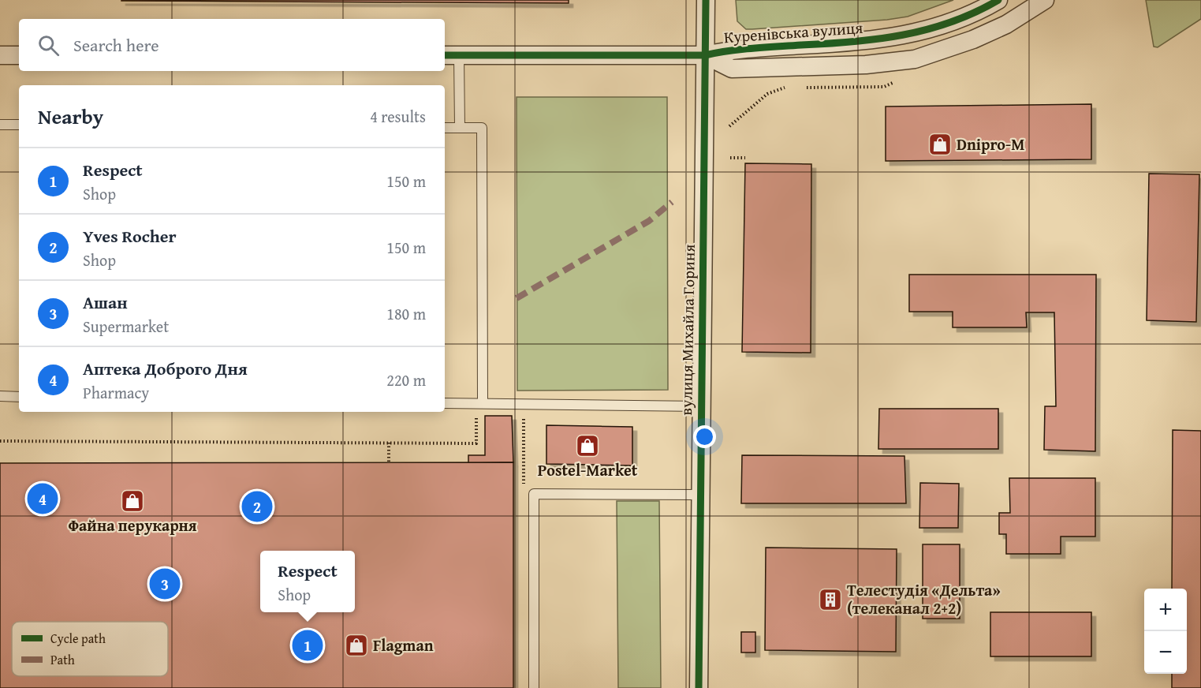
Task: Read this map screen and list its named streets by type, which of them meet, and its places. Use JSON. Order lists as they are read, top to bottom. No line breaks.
{"streets":{"street":["Куренівська вулиця","вулиця Михайла Гориня"]},"crossings":[["Куренівська вулиця","вулиця Михайла Гориня"]],"places":{"shop":["Dnipro-M","Postel-Market","Файна перукарня","Flagman"],"building":["Телестудія «Дельта» (телеканал 2+2)"]},"legend":["Cycle path","Path"],"page":{"search":"Search here","heading":["Nearby","4 results"],"list":[{"mark":"1","name":"Respect","note":"Shop","value":"150 m"},{"mark":"2","name":"Yves Rocher","note":"Shop","value":"150 m"},{"mark":"3","name":"Ашан","note":"Supermarket","value":"180 m"},{"mark":"4","name":"Аптека Доброго Дня","note":"Pharmacy","value":"220 m"}],"pins":["4","2","3","1"],"popup":["Respect","Shop"],"map_buttons":["+","−"]}}
